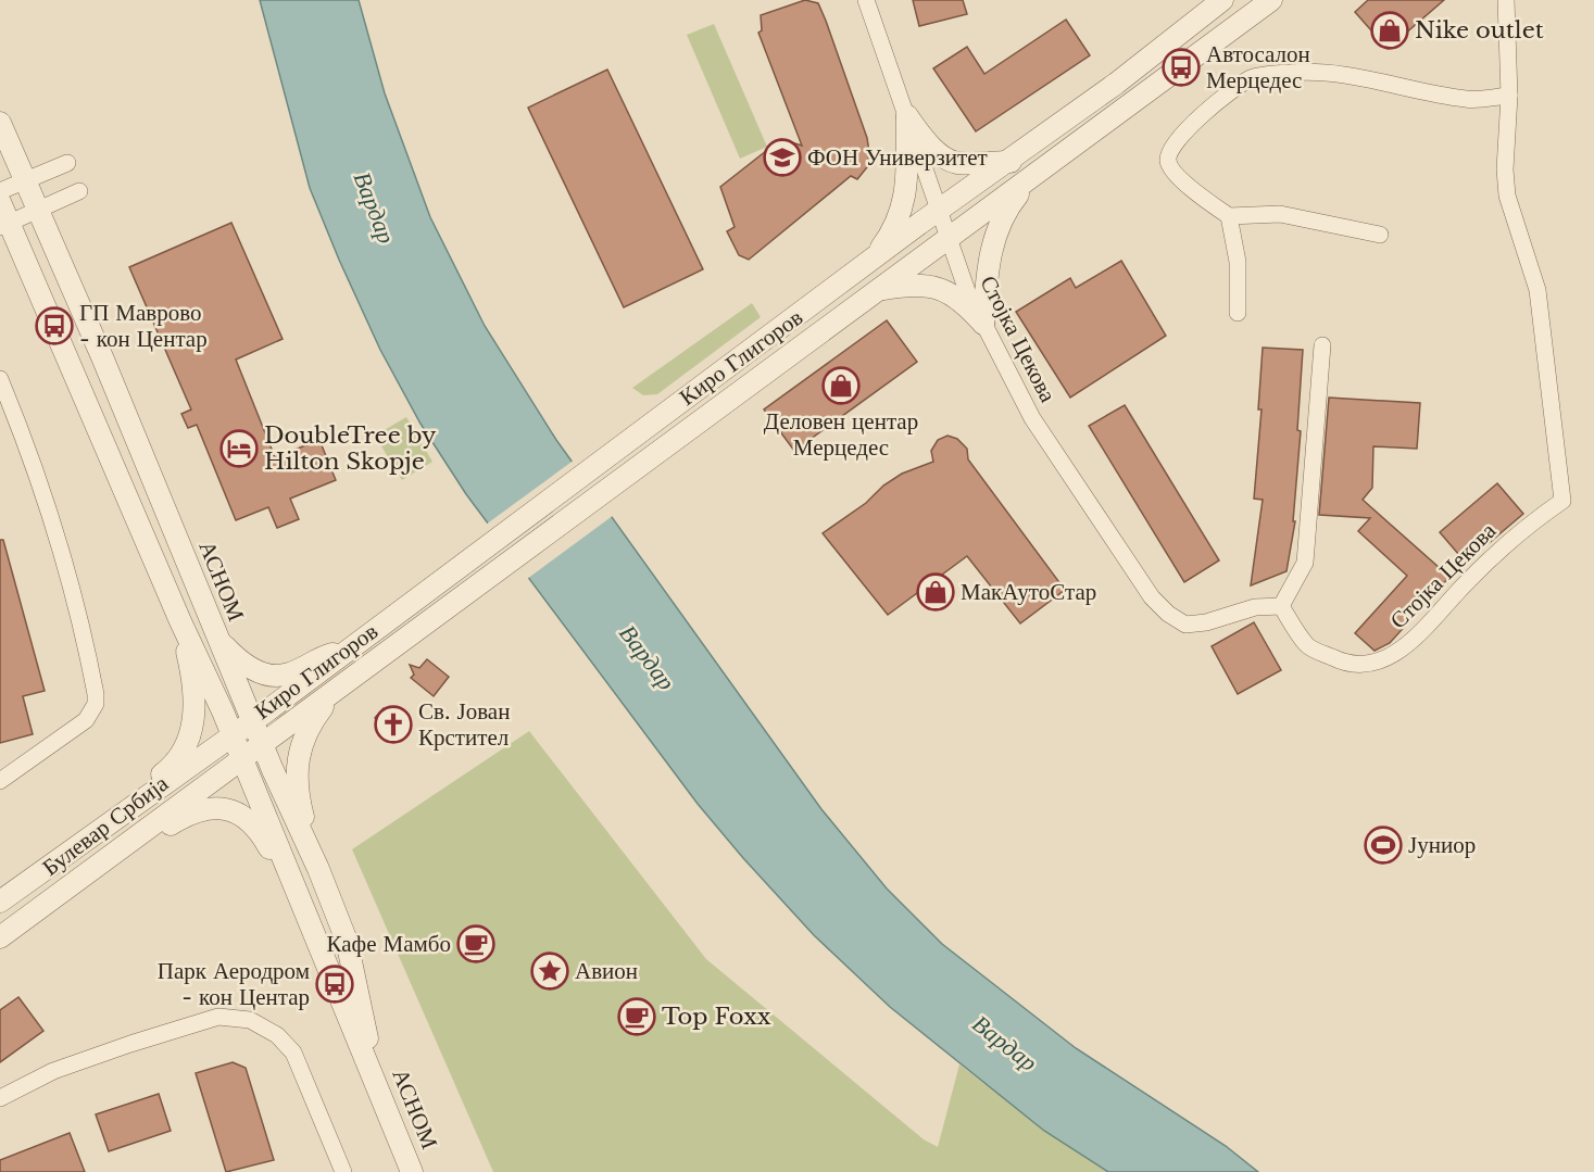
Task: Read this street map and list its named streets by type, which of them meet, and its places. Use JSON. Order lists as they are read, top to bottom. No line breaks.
{"streets":{"street":["Стојка Цекова","Киро Глигоров","АСНОМ","Булевар Србија"]},"crossings":[["Стојка Цекова","Киро Глигоров"],["Киро Глигоров","АСНОМ"],["Киро Глигоров","Булевар Србија"],["АСНОМ","Булевар Србија"]],"water":["Вардар"],"places":{"shop":["Nike outlet","Деловен центар Мерцедес","МакАутоСтар"],"bus stop":["Автосалон Мерцедес","ГП Маврово - кон Центар","Парк Аеродром - кон Центар"],"school or university":["ФОН Универзитет"],"hotel":["DoubleTree by Hilton Skopje"],"church":["Св. Јован Крстител"],"sports":["Јуниор"],"cafe":["Кафе Мамбо","Top Foxx"],"place":["Авион"]}}
